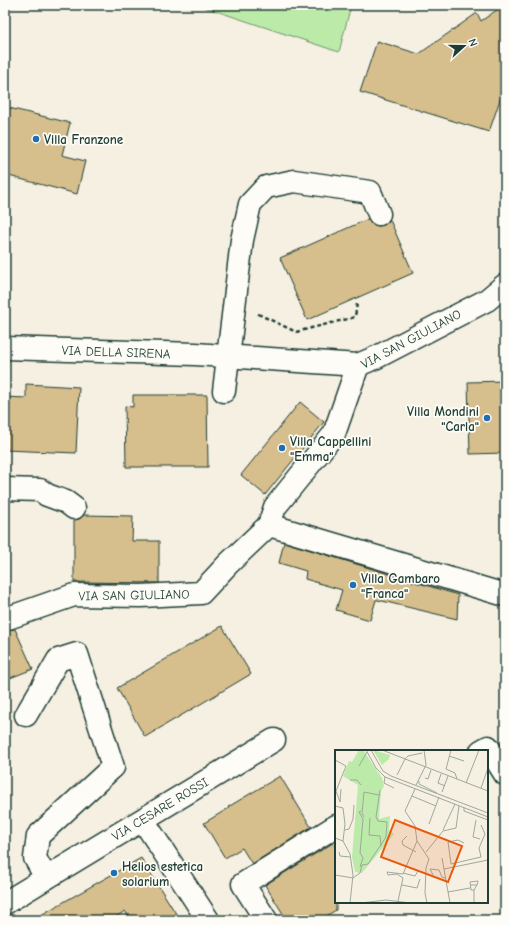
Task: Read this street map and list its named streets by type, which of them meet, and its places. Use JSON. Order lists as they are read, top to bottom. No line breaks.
{"streets":{"street":["VIA SAN GIULIANO","VIA DELLA SIRENA","VIA CESARE ROSSI"]},"crossings":[["VIA SAN GIULIANO","VIA DELLA SIRENA"]],"places":["Villa Franzone","Villa Mondini \"Carla\"","Villa Cappellini \"Emma\"","Villa Gambaro \"Franca\"","Helios estetica solarium"],"north":"right"}
